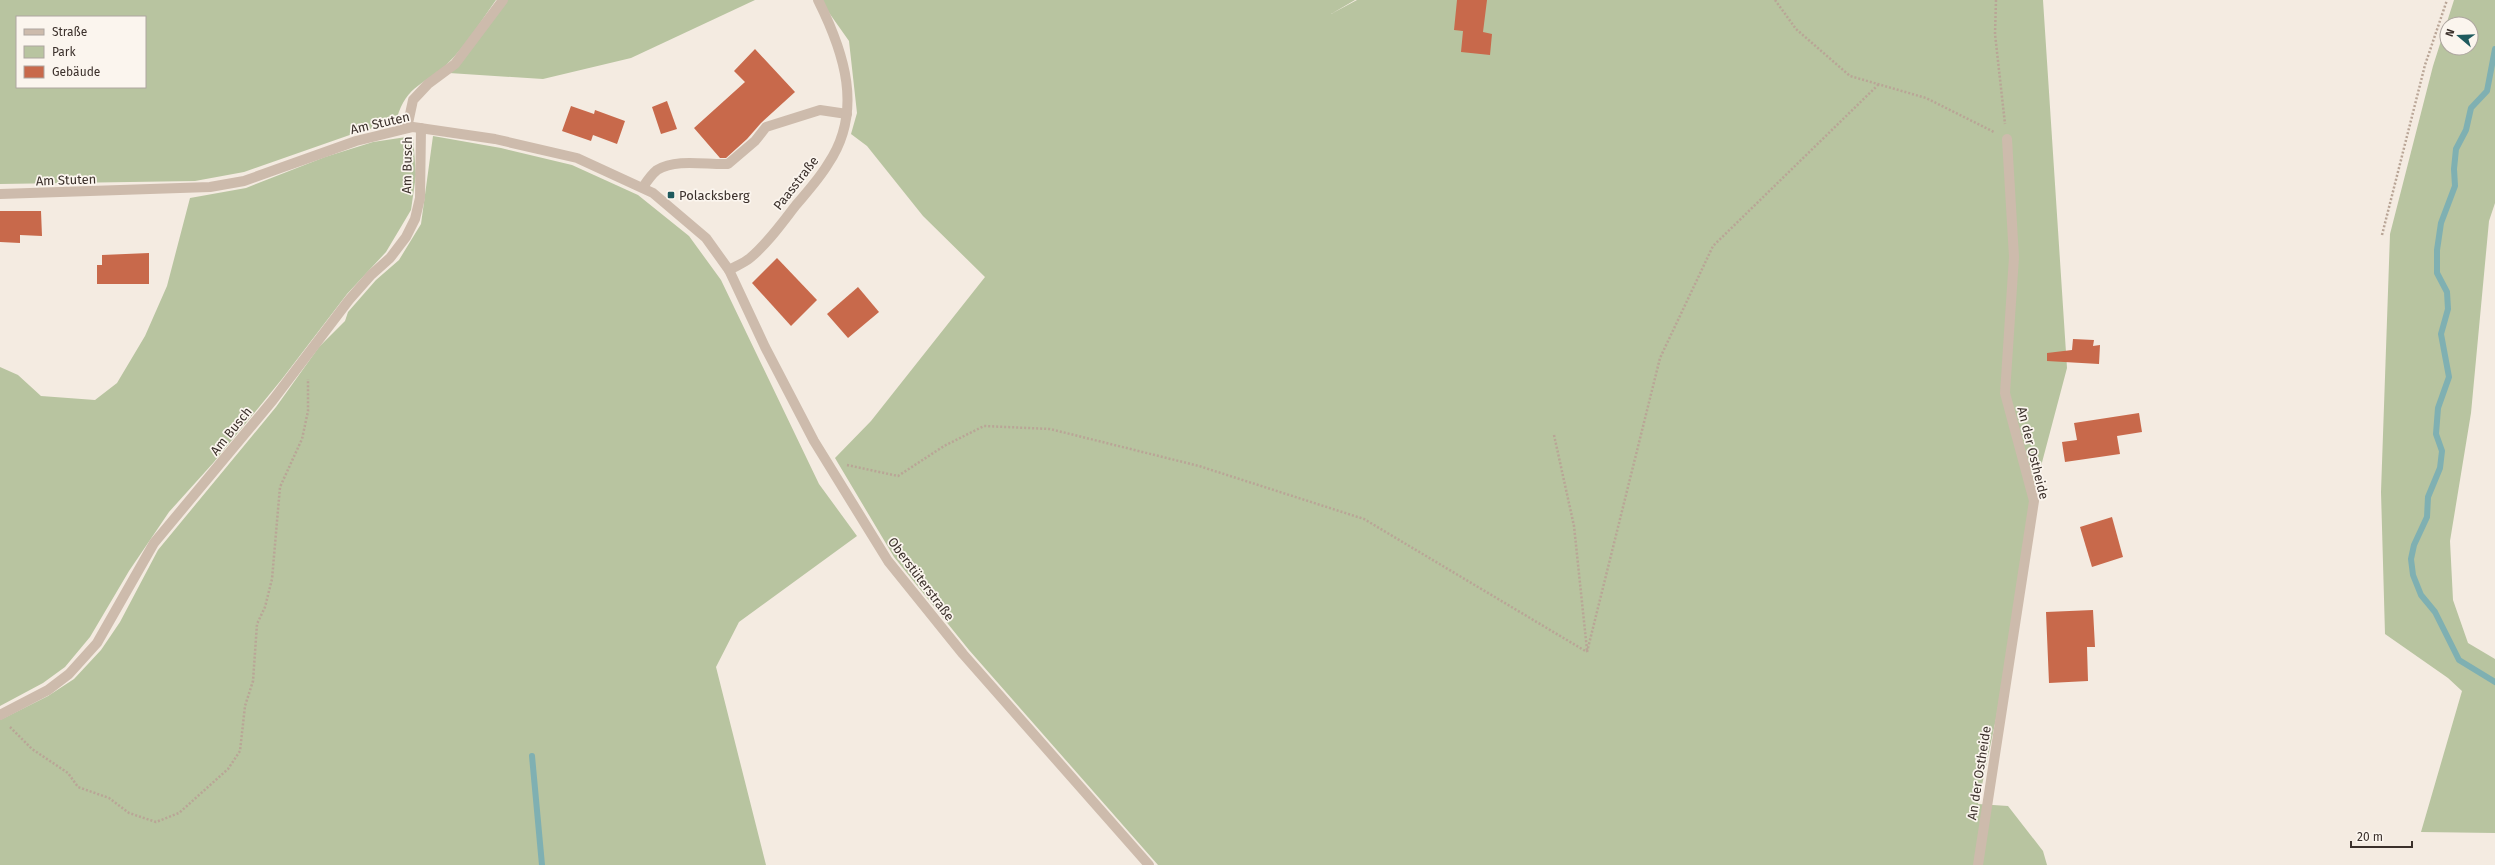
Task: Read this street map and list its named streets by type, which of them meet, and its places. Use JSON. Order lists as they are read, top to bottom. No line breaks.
{"streets":{"street":["Am Stuten","Am Busch","Paasstraße","An der Ostheide","Oberstüterstraße"]},"crossings":[["Am Stuten","Am Busch"],["Am Stuten","Paasstraße"],["Am Stuten","Oberstüterstraße"],["Paasstraße","Oberstüterstraße"]],"places":{"transit":["Polacksberg"]},"legend":["Straße","Park","Gebäude"],"scale_bar":"20 m","north":"left"}
